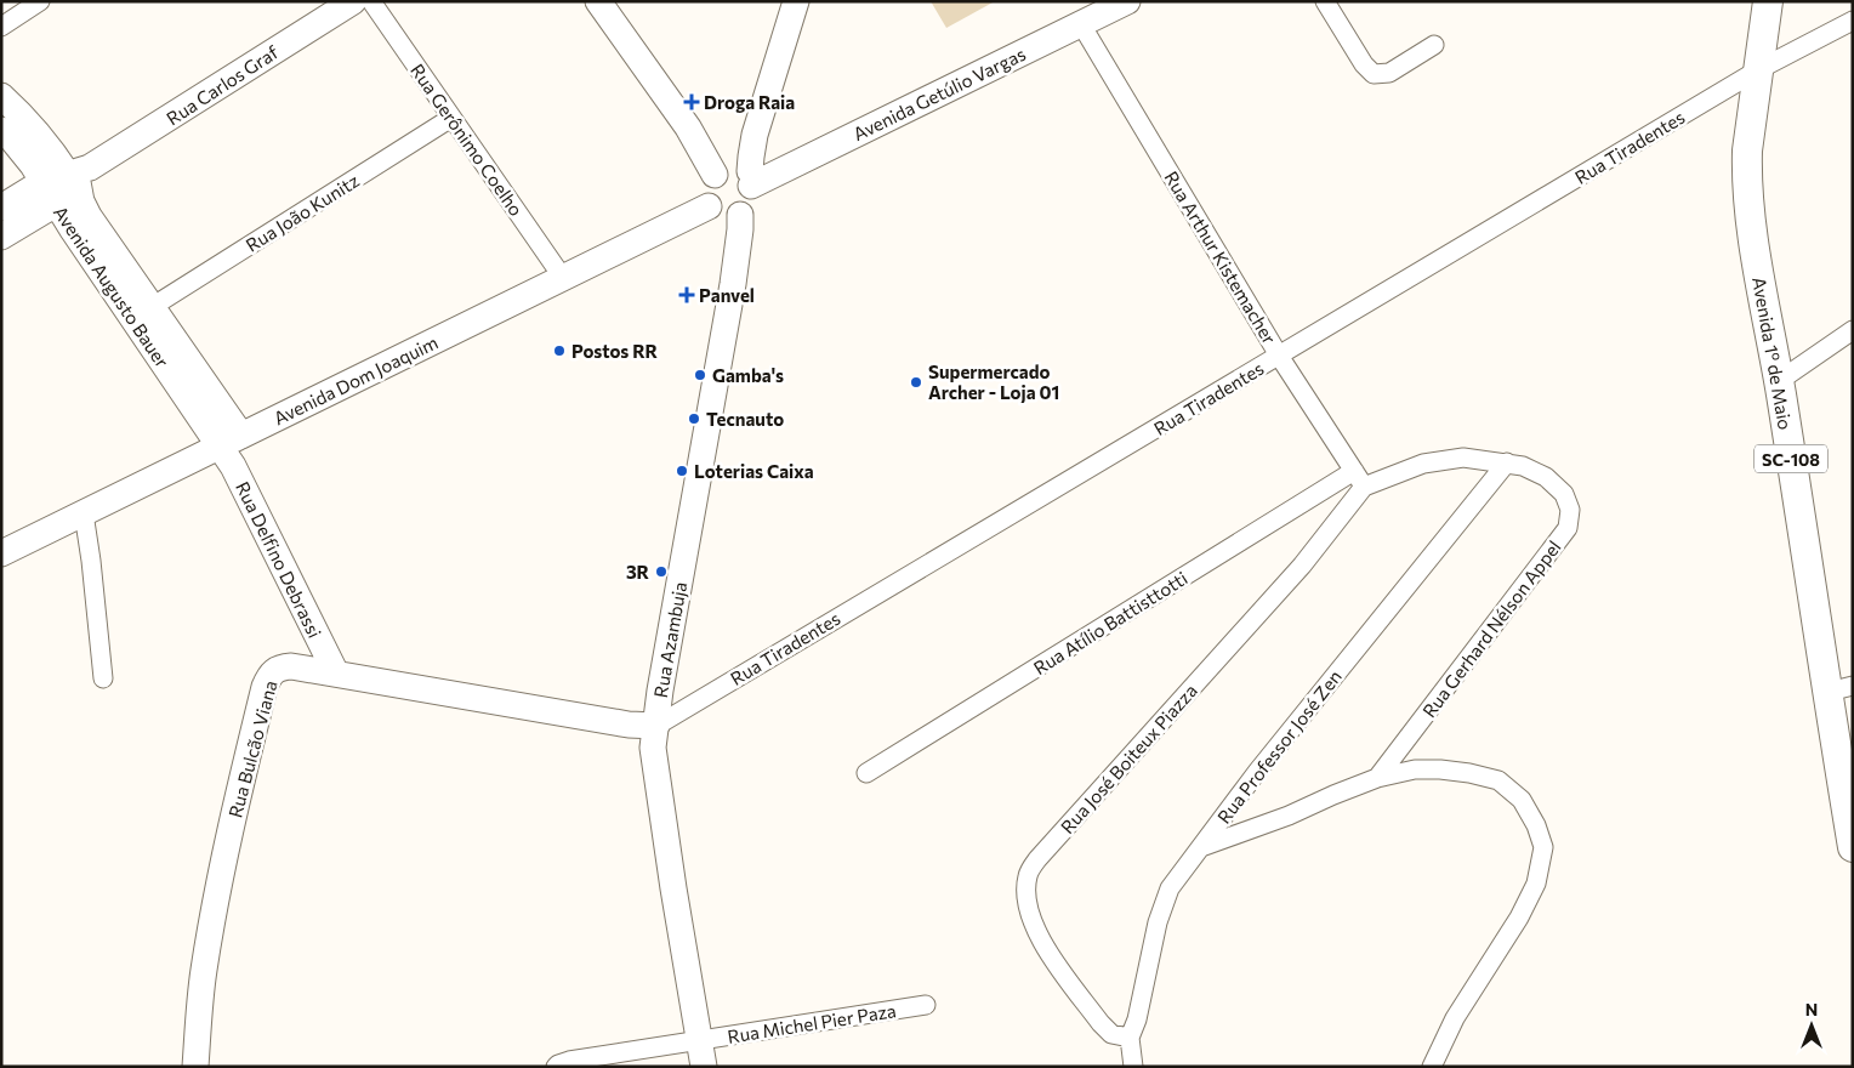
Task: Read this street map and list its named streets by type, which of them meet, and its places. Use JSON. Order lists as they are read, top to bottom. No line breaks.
{"streets":{"main road":["Rua Carlos Graf","Avenida Getúlio Vargas","Avenida Augusto Bauer","Avenida 1º de Maio","Avenida Dom Joaquim","SC-108","Rua Delfino Debrassi","Rua Azambuja","Rua Bulcão Viana"],"street":["Rua Gerônimo Coelho","Rua Tiradentes","Rua João Kunitz","Rua Arthur Kistemacher","Rua Atílio Battisttotti","Rua Gerhard Nélson Appel","Rua Professor José Zen","Rua José Boiteux Piazza","Rua Michel Pier Paza"]},"crossings":[["Rua Carlos Graf","Avenida Augusto Bauer"],["Avenida Getúlio Vargas","Rua Arthur Kistemacher"],["Avenida Getúlio Vargas","Avenida Dom Joaquim"],["Avenida Getúlio Vargas","Rua Azambuja"],["Rua Gerônimo Coelho","Rua João Kunitz"],["Rua Gerônimo Coelho","Avenida Dom Joaquim"],["Rua Tiradentes","Rua Arthur Kistemacher"],["Rua Tiradentes","Avenida 1º de Maio"],["Rua Tiradentes","Rua Azambuja"],["Rua Tiradentes","Rua Bulcão Viana"],["Rua João Kunitz","Avenida Augusto Bauer"],["Rua Arthur Kistemacher","Rua Atílio Battisttotti"],["Rua Arthur Kistemacher","Rua Gerhard Nélson Appel"],["Rua Arthur Kistemacher","Rua José Boiteux Piazza"],["Avenida Augusto Bauer","Avenida Dom Joaquim"],["Avenida Augusto Bauer","Rua Delfino Debrassi"],["Avenida Dom Joaquim","Rua Delfino Debrassi"],["Avenida Dom Joaquim","Rua Azambuja"],["Rua Delfino Debrassi","Rua Bulcão Viana"],["Rua Gerhard Nélson Appel","Rua Professor José Zen"],["Rua Gerhard Nélson Appel","Rua José Boiteux Piazza"],["Rua Azambuja","Rua Bulcão Viana"],["Rua Azambuja","Rua Michel Pier Paza"],["Rua Professor José Zen","Rua José Boiteux Piazza"]],"places":{"health":["Droga Raia","Panvel"],"other":["Postos RR","Gamba's","Supermercado Archer - Loja 01","Tecnauto","Loterias Caixa","3R"]},"north":"top"}
